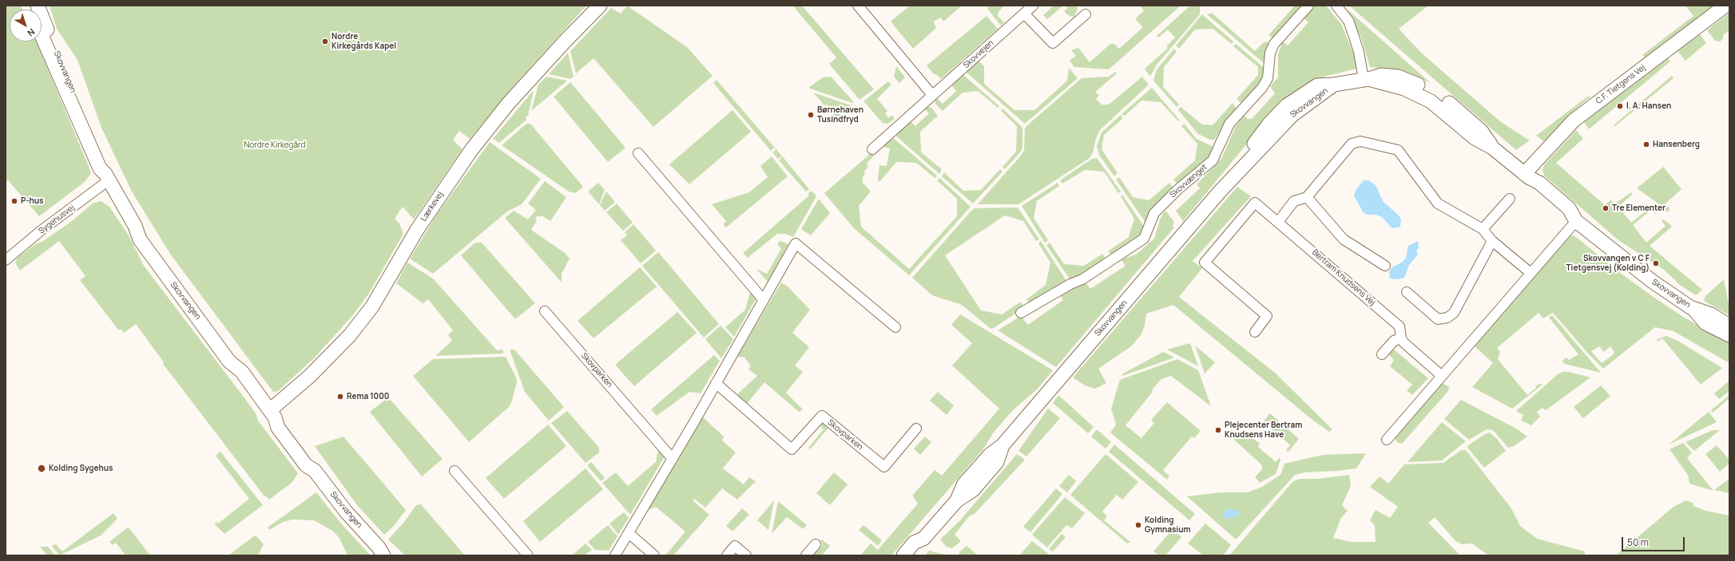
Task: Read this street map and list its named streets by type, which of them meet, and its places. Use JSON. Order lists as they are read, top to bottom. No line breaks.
{"streets":{"street":["Skovvejen","Skovvangen","C.F. Tietgens Vej","Skovvænget","Lærkevej","Sygehusvej","Bertram Knudsens Vej","Skovparken"]},"crossings":[["Skovvangen","C.F. Tietgens Vej"],["Skovvangen","Lærkevej"],["Skovvangen","Sygehusvej"]],"parks":["Nordre Kirkegård"],"places":["Nordre Kirkegårds Kapel","I. A. Hansen","Børnehaven Tusindfryd","Hansenberg","P-hus","Tre Elementer","Skovvangen v C F Tietgensvej (Kolding)","Rema 1000","Plejecenter Bertram Knudsens Have","Kolding Sygehus","Kolding Gymnasium"],"scale_bar":"50 m","north":"bottom right"}
